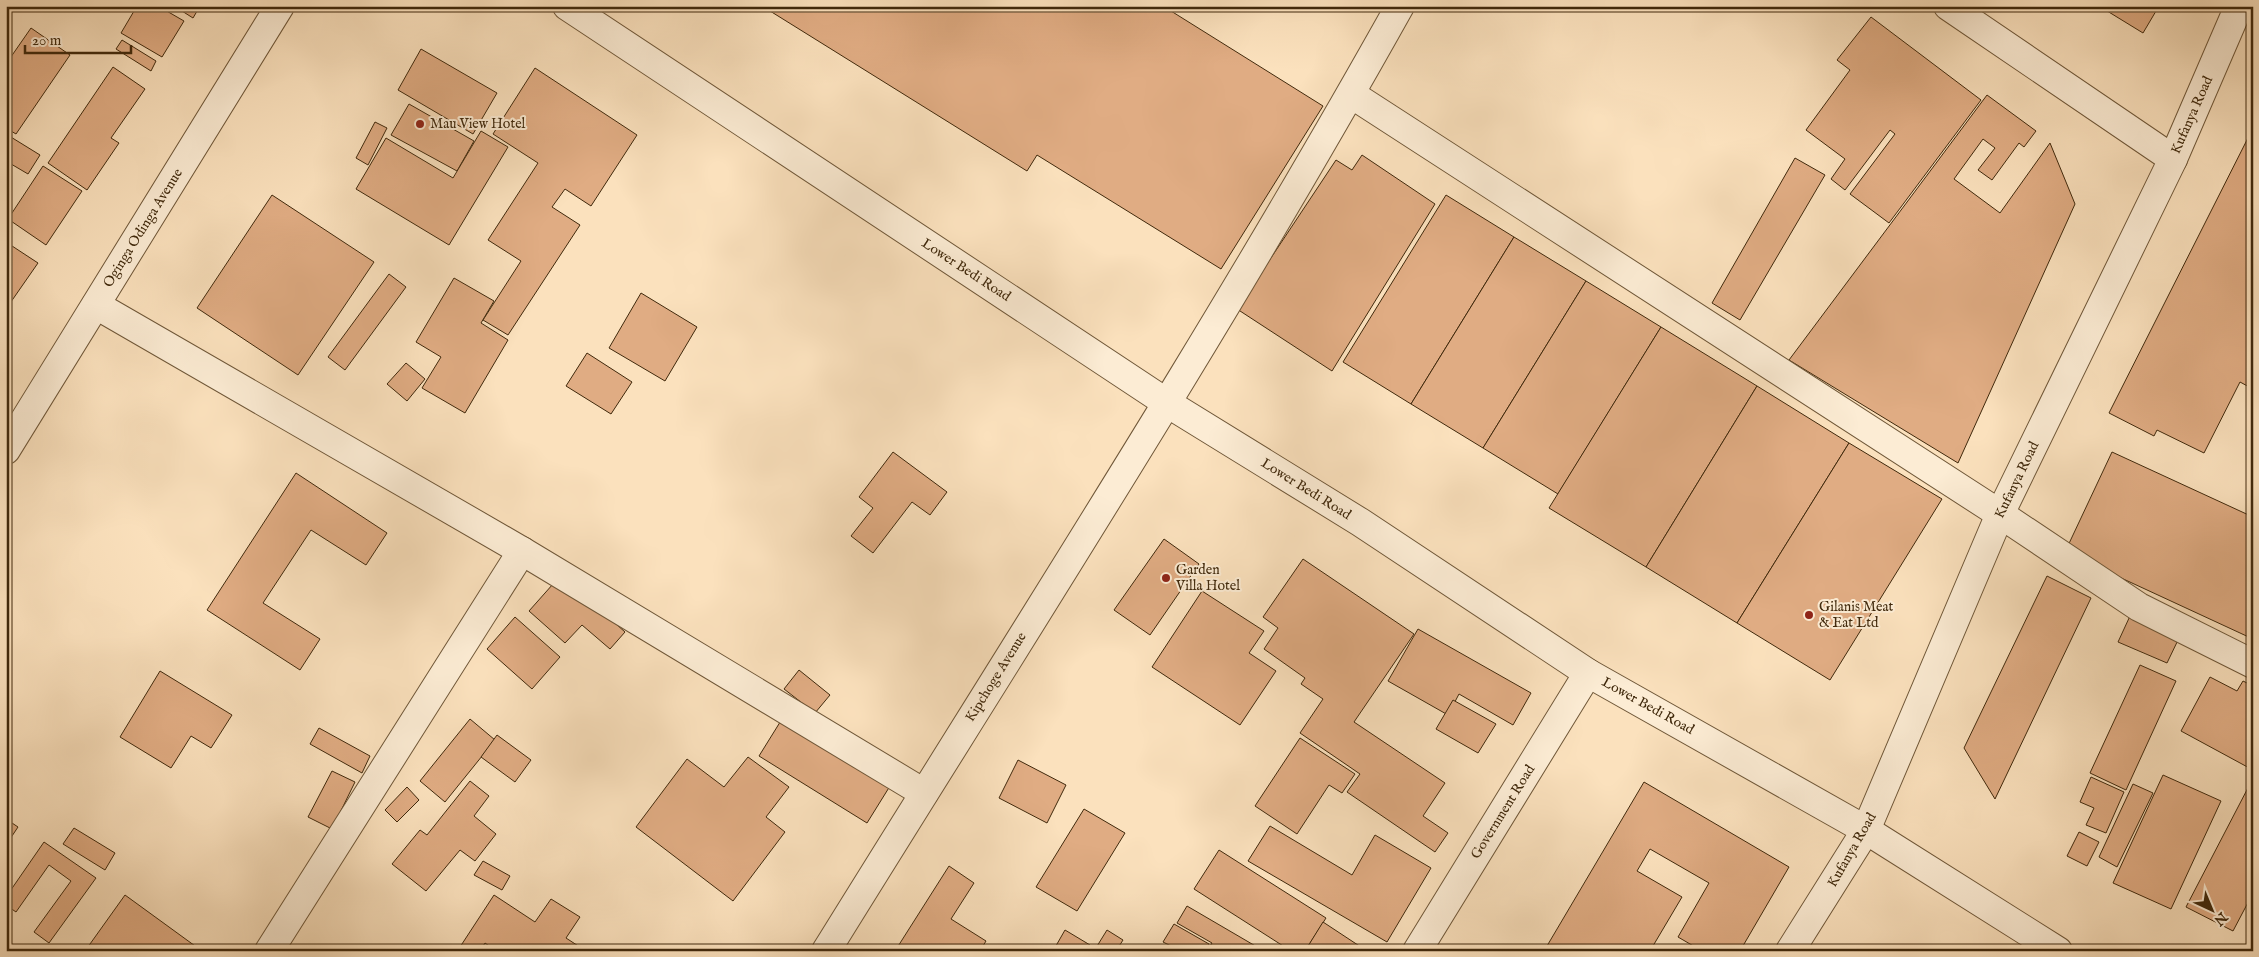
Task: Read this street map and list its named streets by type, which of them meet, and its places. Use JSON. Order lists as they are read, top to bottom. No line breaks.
{"streets":{"street":["Kufanya Road","Oginga Odinga Avenue","Lower Bedi Road","Kipchoge Avenue","Government Road"]},"crossings":[["Kufanya Road","Lower Bedi Road"],["Lower Bedi Road","Kipchoge Avenue"],["Lower Bedi Road","Government Road"]],"places":["Mau View Hotel","Garden Villa Hotel","Gilanis Meat & Eat Ltd"],"scale_bar":"20 m","north":"bottom right"}
